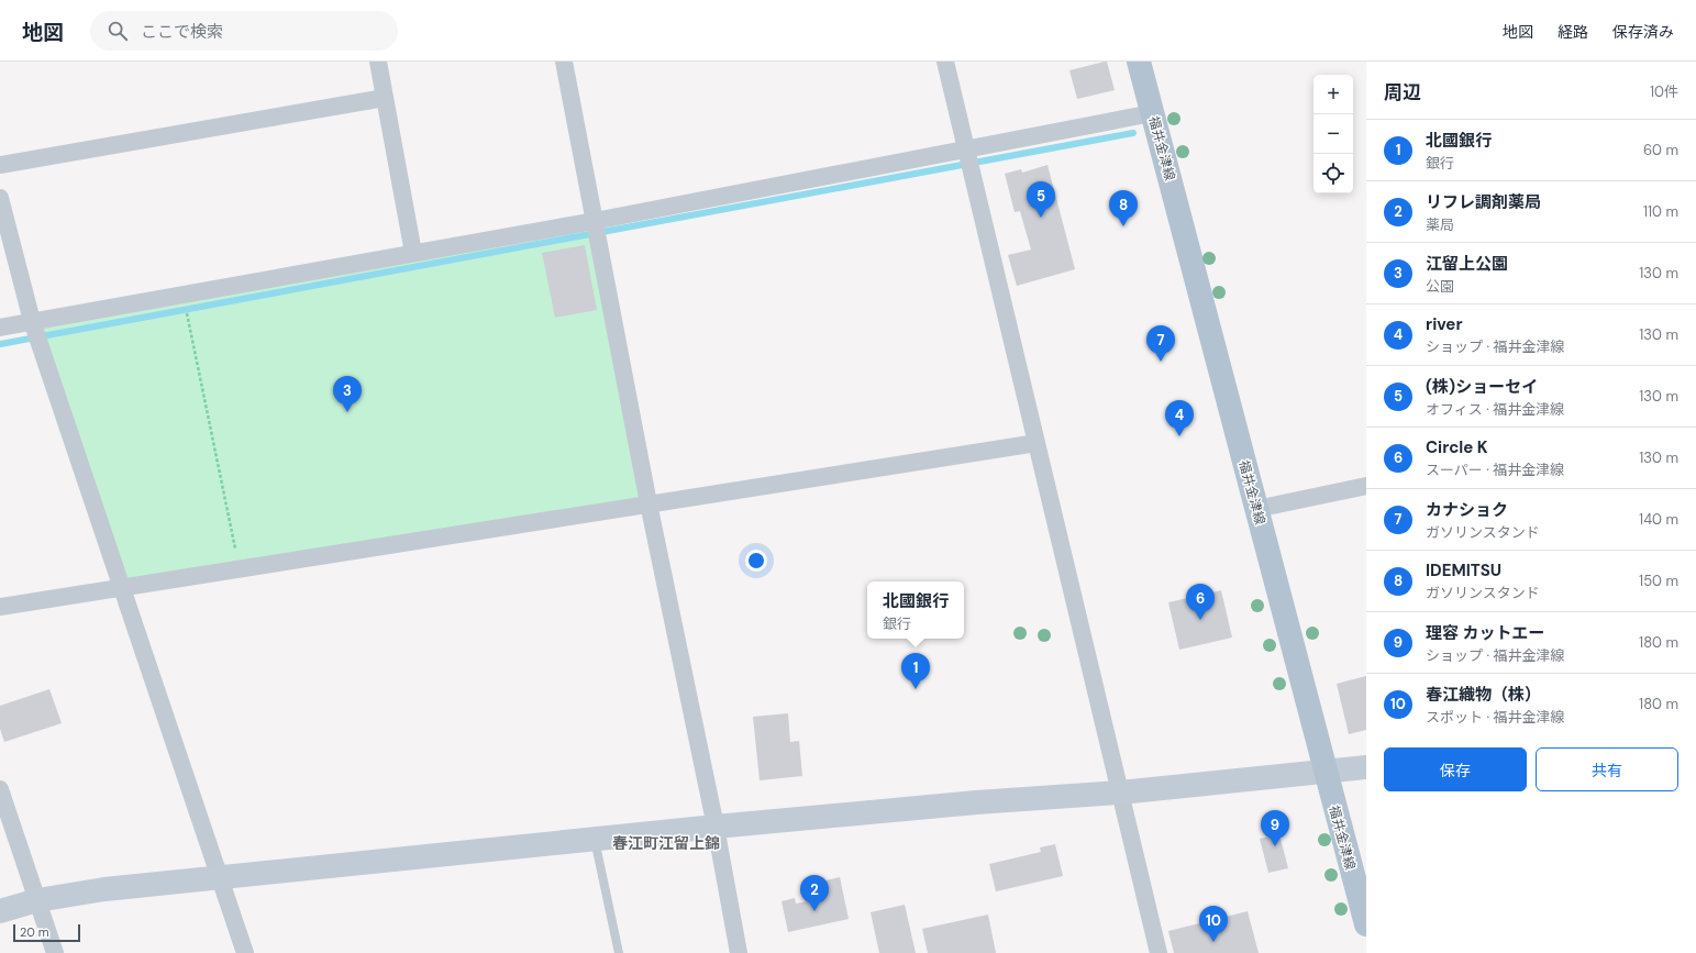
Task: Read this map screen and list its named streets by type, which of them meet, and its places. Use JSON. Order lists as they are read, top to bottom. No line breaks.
{"streets":{"main road":["福井金津線"]},"districts":["春江町江留上錦"],"scale_bar":"20 m","page":{"header":"地図","search":"ここで検索","nav":["地図","経路","保存済み"],"heading":["周辺","10件"],"map_buttons":["+","−"],"list":[{"mark":"1","name":"北國銀行","note":"銀行","value":"60 m"},{"mark":"2","name":"リフレ調剤薬局","note":"薬局","value":"110 m"},{"mark":"3","name":"江留上公園","note":"公園","value":"130 m"},{"mark":"4","name":"river","note":"ショップ · 福井金津線","value":"130 m"},{"mark":"5","name":"(株)ショーセイ","note":"オフィス · 福井金津線","value":"130 m"},{"mark":"6","name":"Circle K","note":"スーパー · 福井金津線","value":"130 m"},{"mark":"7","name":"カナショク","note":"ガソリンスタンド","value":"140 m"},{"mark":"8","name":"IDEMITSU","note":"ガソリンスタンド","value":"150 m"},{"mark":"9","name":"理容 カットエー","note":"ショップ · 福井金津線","value":"180 m"},{"mark":"10","name":"春江織物（株）","note":"スポット · 福井金津線","value":"180 m"}],"pins":["5","8","7","3","4","6","1","9","2","10"],"popup":["北國銀行","銀行"],"buttons":["保存","共有"],"scale":"20 m"}}
